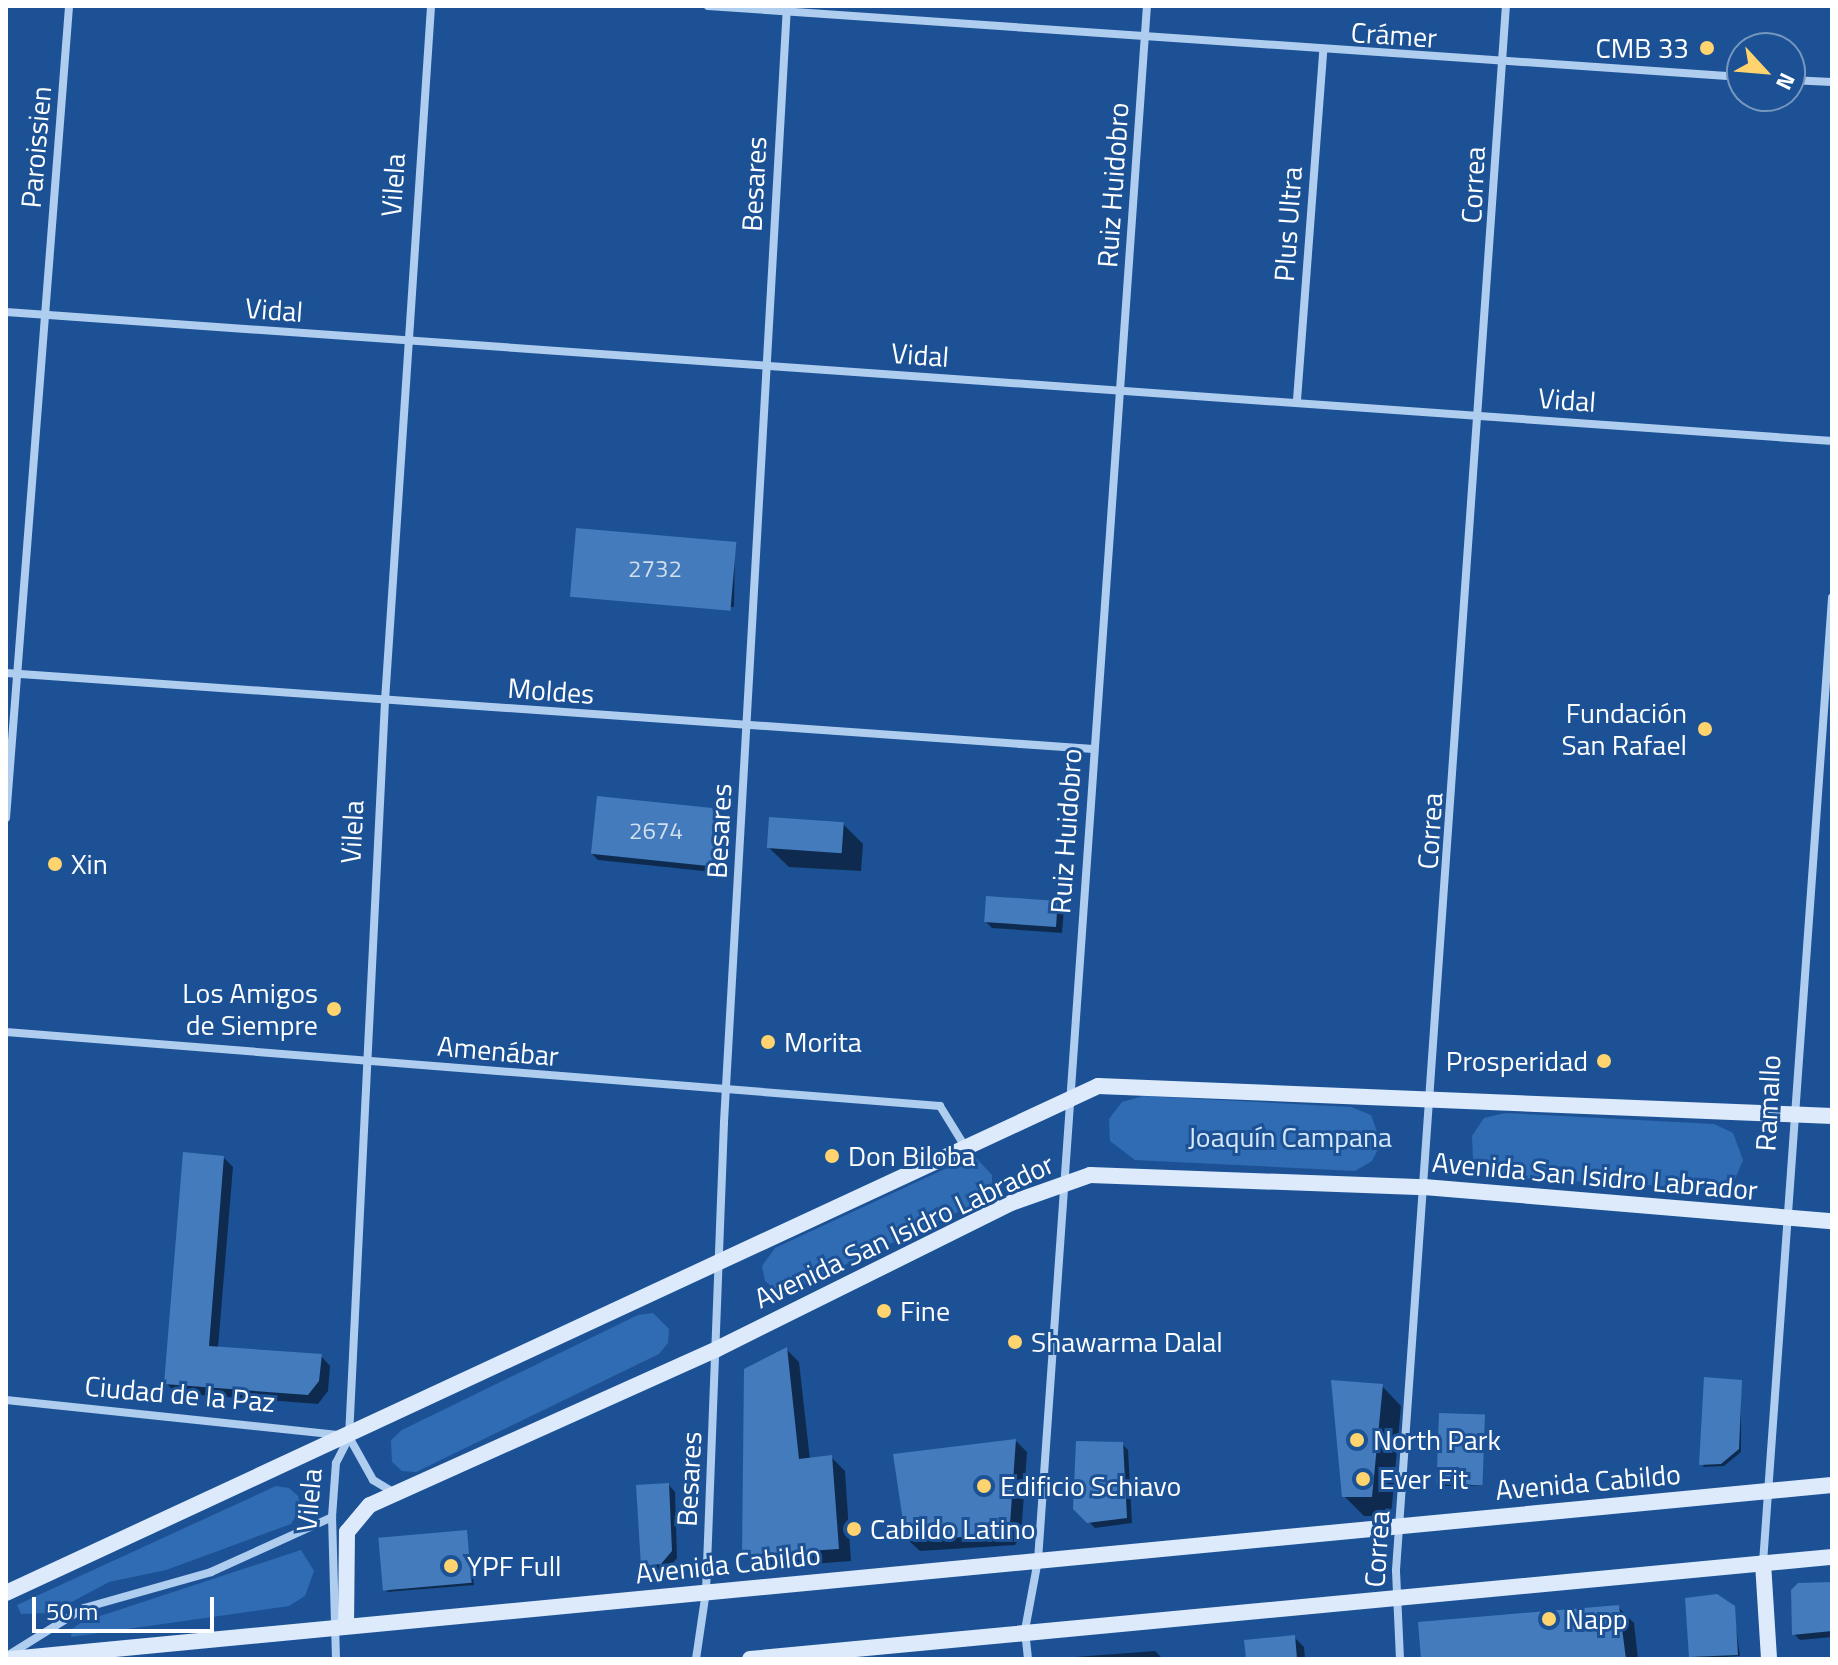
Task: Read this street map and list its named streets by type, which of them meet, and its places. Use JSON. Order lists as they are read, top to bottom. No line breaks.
{"streets":{"street":["Crámer","Paroissien","Besares","Vilela","Ruiz Huidobro","Correa","Plus Ultra","Vidal","Moldes","Amenábar","Ramallo","Avenida San Isidro Labrador","Ciudad de la Paz","Avenida Cabildo"]},"crossings":[["Crámer","Besares"],["Crámer","Ruiz Huidobro"],["Crámer","Correa"],["Crámer","Plus Ultra"],["Paroissien","Vidal"],["Paroissien","Moldes"],["Besares","Vidal"],["Besares","Moldes"],["Besares","Amenábar"],["Besares","Avenida San Isidro Labrador"],["Besares","Avenida Cabildo"],["Vilela","Vidal"],["Vilela","Moldes"],["Vilela","Amenábar"],["Vilela","Avenida San Isidro Labrador"],["Vilela","Ciudad de la Paz"],["Vilela","Avenida Cabildo"],["Ruiz Huidobro","Vidal"],["Ruiz Huidobro","Moldes"],["Ruiz Huidobro","Avenida San Isidro Labrador"],["Ruiz Huidobro","Avenida Cabildo"],["Correa","Vidal"],["Correa","Avenida San Isidro Labrador"],["Correa","Avenida Cabildo"],["Plus Ultra","Vidal"],["Amenábar","Avenida San Isidro Labrador"],["Ramallo","Avenida San Isidro Labrador"],["Ramallo","Avenida Cabildo"],["Avenida San Isidro Labrador","Ciudad de la Paz"]],"parks":["Joaquín Campana"],"places":["CMB 33","Fundación San Rafael","Xin","Los Amigos de Siempre","Morita","Prosperidad","Don Biloba","Fine","Shawarma Dalal","North Park","Ever Fit","Edificio Schiavo","Cabildo Latino","YPF Full","Napp"],"house_numbers":["2732","2674"],"scale_bar":"50 m","north":"bottom right"}
